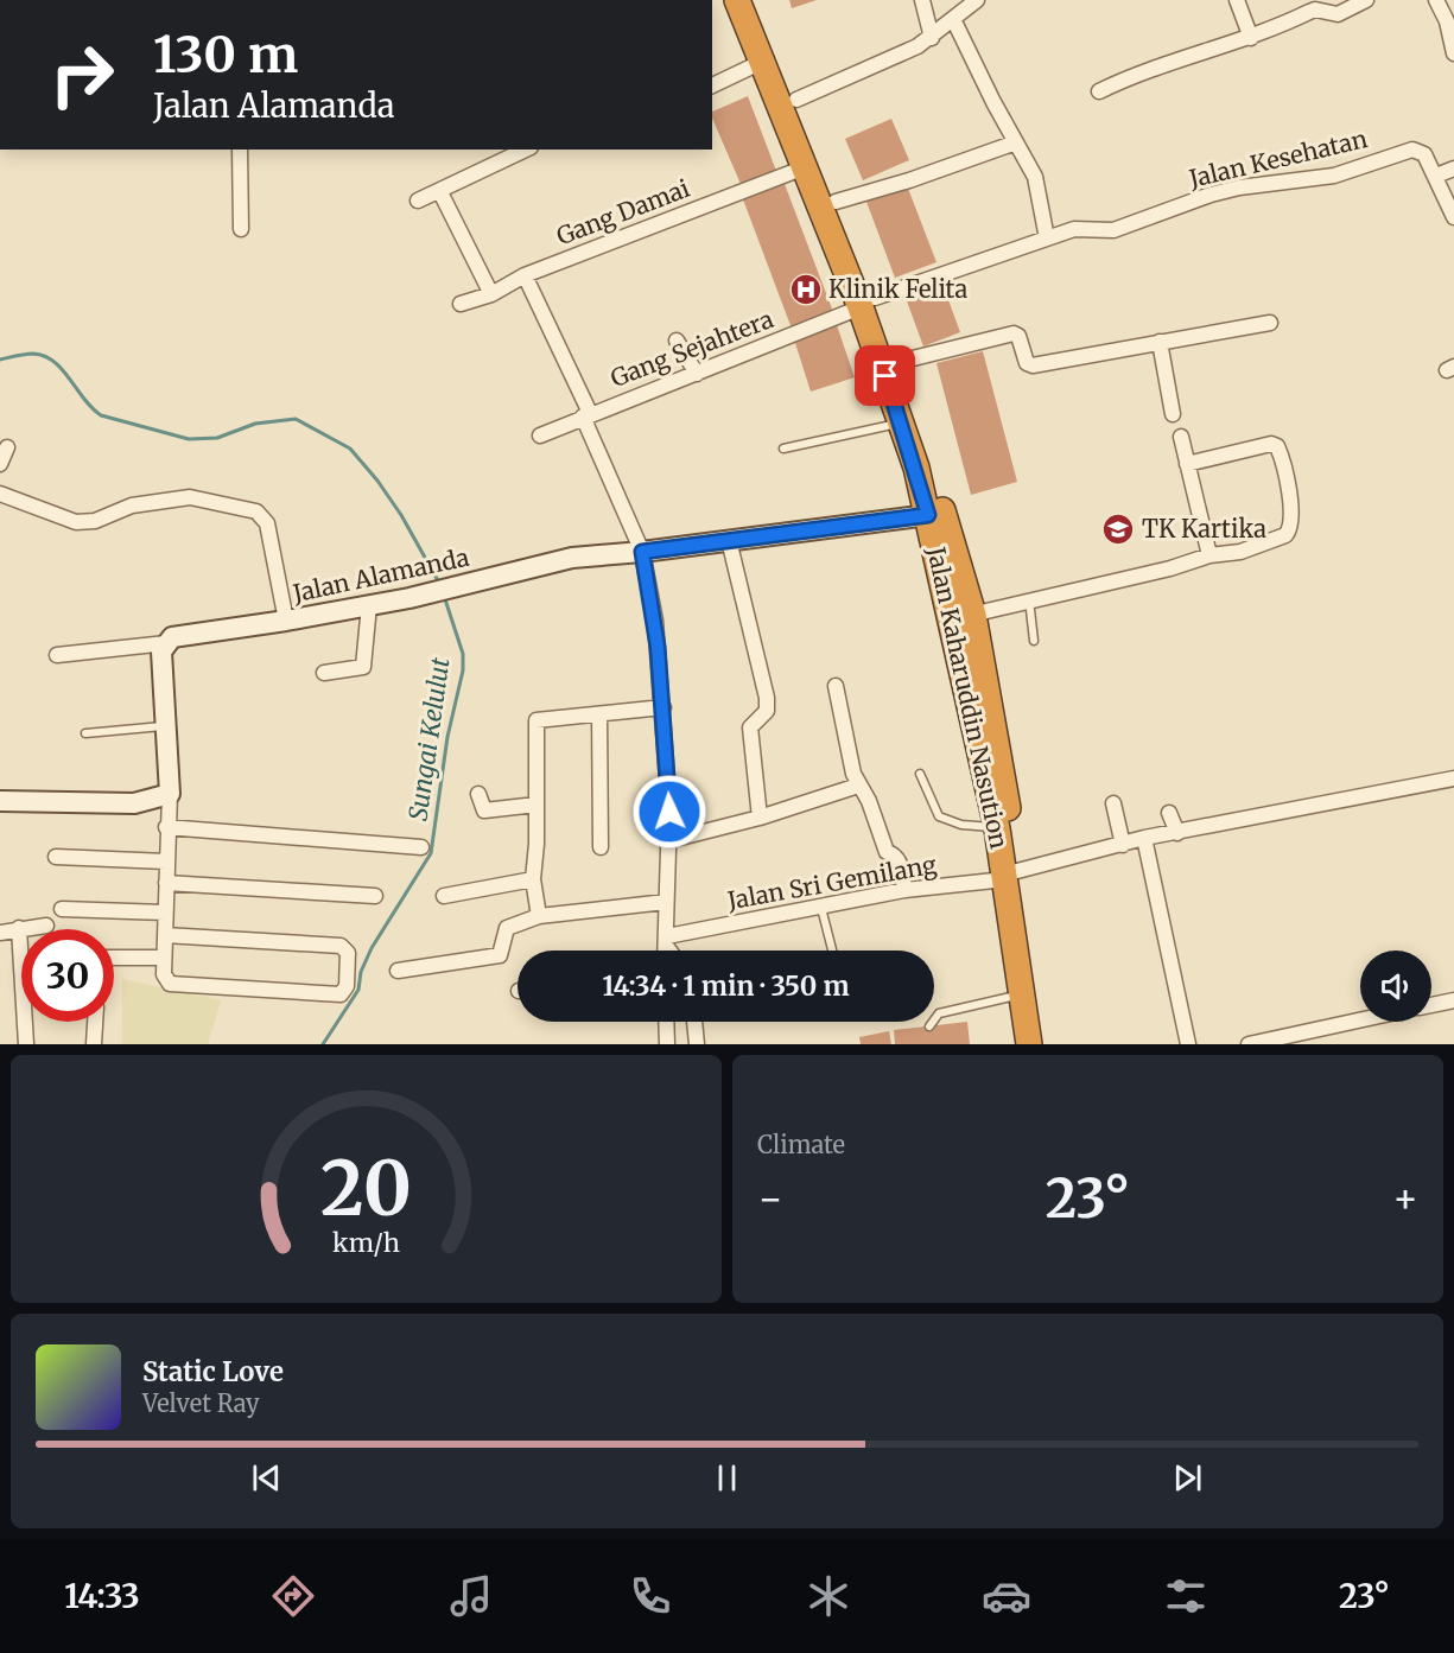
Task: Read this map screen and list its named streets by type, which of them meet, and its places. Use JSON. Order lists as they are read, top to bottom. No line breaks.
{"streets":{"highway":["Jalan Kaharuddin Nasution"],"street":["Jalan Kesehatan","Gang Damai","Gang Sejahtera","Jalan Alamanda","Jalan Sri Gemilang"]},"crossings":[["Jalan Kesehatan","Gang Sejahtera"],["Jalan Kesehatan","Jalan Kaharuddin Nasution"],["Gang Damai","Jalan Kaharuddin Nasution"],["Gang Sejahtera","Jalan Kaharuddin Nasution"],["Jalan Alamanda","Jalan Kaharuddin Nasution"],["Jalan Kaharuddin Nasution","Jalan Sri Gemilang"]],"water":["Sungai Kelulut"],"places":{"hospital":["Klinik Felita"],"school or university":["TK Kartika"]},"page":{"turn":["130 m","Jalan Alamanda"],"limit":"30","trip":"14:34 · 1 min · 350 m","tile":"Climate","heat":["−","23°","+"],"song":["Static Love","Velvet Ray"],"tabs":["14:33","23°"],"gauge":["20","km/h"]}}
